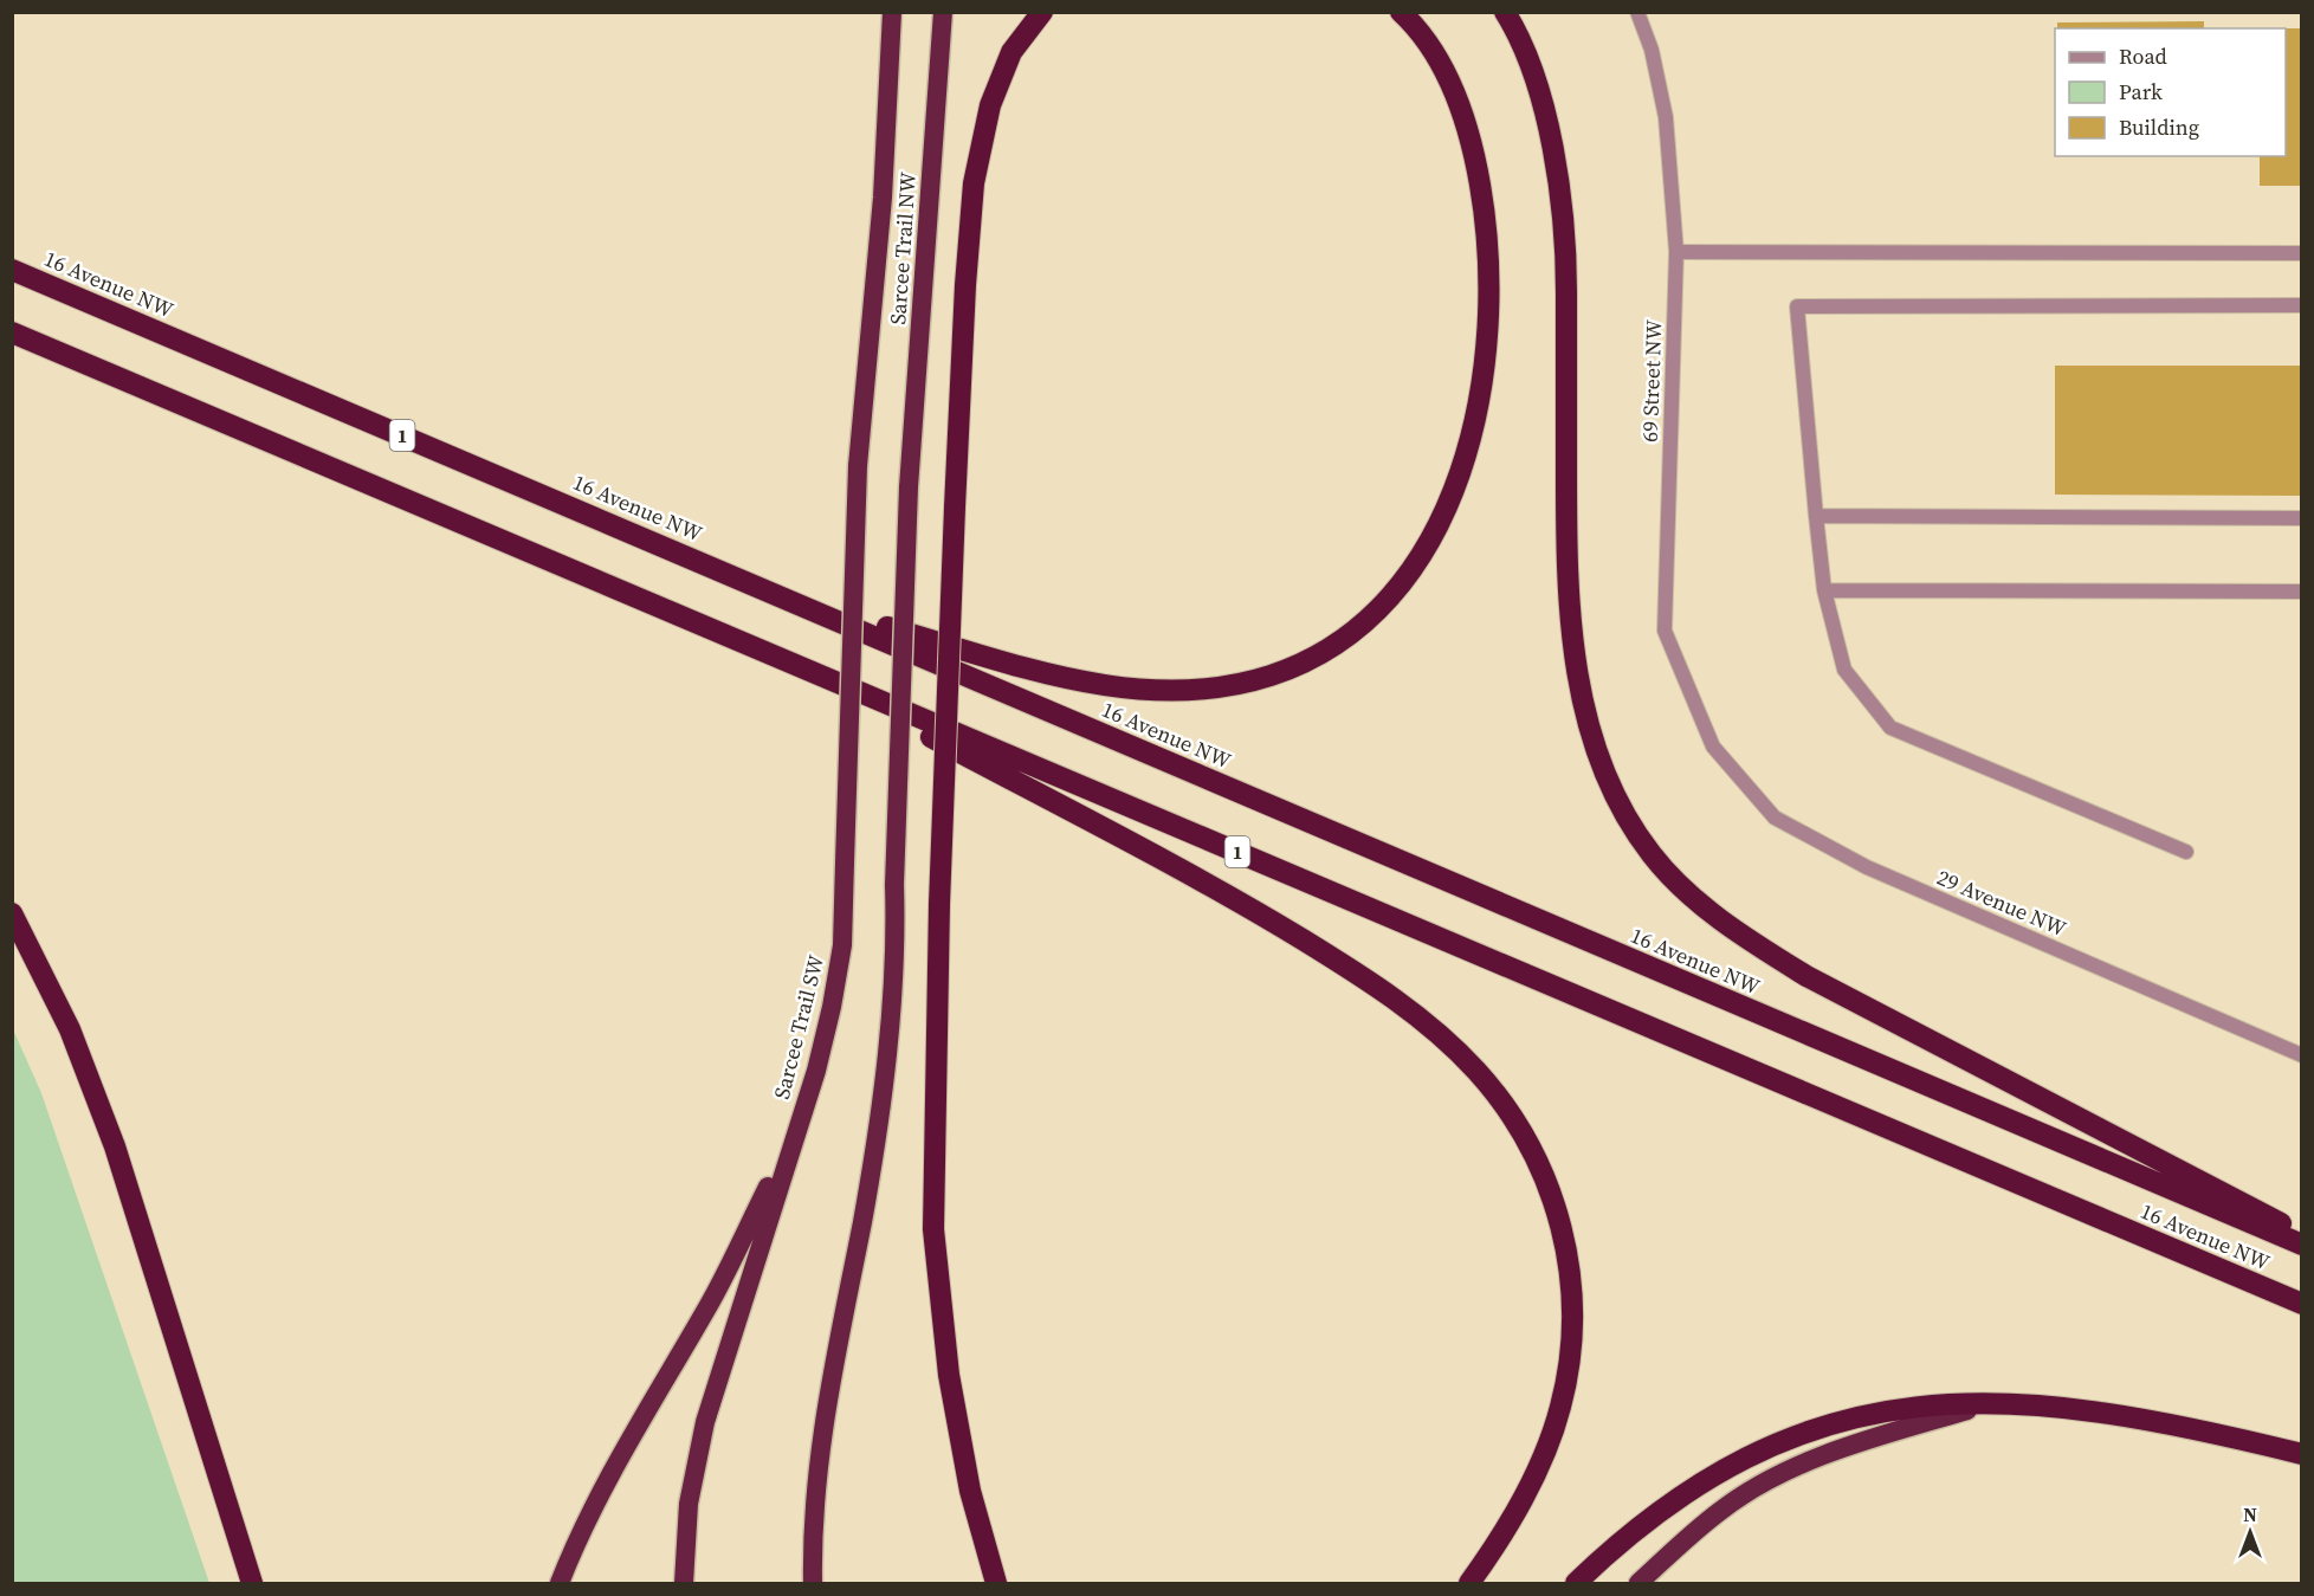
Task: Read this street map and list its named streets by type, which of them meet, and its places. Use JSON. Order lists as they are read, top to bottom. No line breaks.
{"streets":{"highway":["Sarcee Trail NW","16 Avenue NW","1","Sarcee Trail SW"],"street":["69 Street NW","29 Avenue NW"]},"crossings":[["Sarcee Trail NW","Sarcee Trail SW"],["69 Street NW","29 Avenue NW"]],"legend":["Road","Park","Building"],"north":"top"}
